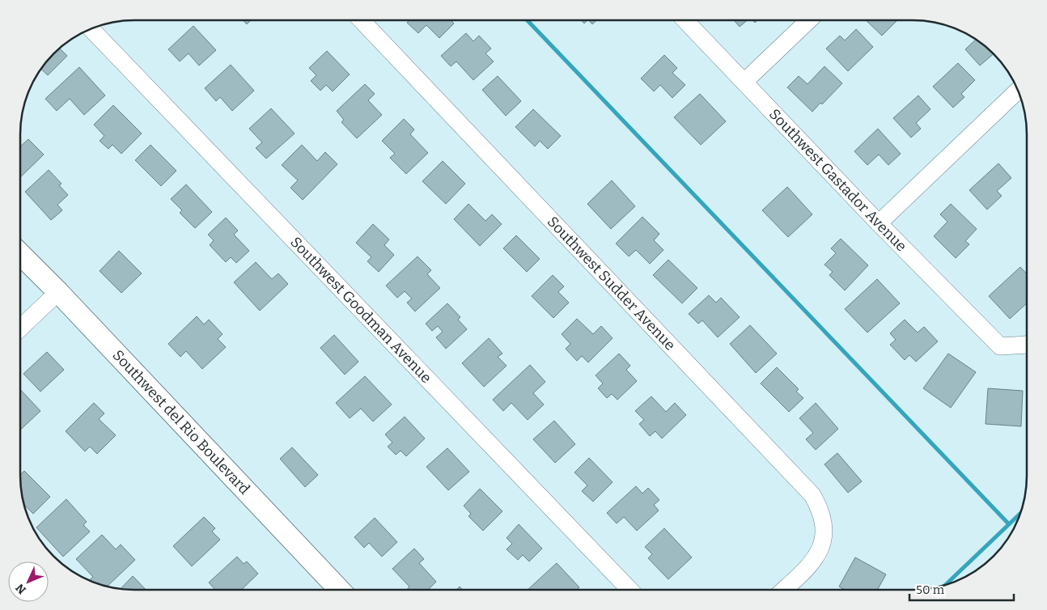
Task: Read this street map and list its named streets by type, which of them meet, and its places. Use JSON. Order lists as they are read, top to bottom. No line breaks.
{"streets":{"street":["Southwest Gastador Avenue","Southwest Sudder Avenue","Southwest Goodman Avenue","Southwest del Rio Boulevard"]},"scale_bar":"50 m","north":"bottom left"}
